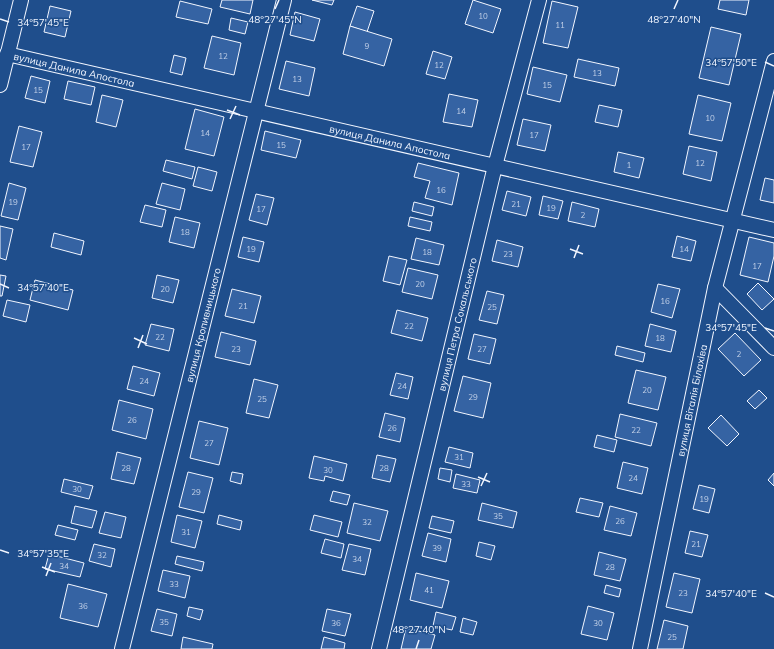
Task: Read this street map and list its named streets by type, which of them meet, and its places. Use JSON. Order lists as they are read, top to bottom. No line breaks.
{"streets":{"street":["вулиця Данила Апостола","вулиця Кропивницького","вулиця Петра Сокальського","вулиця Віталія Білахіва"]},"crossings":[["вулиця Данила Апостола","вулиця Кропивницького"],["вулиця Данила Апостола","вулиця Петра Сокальського"],["вулиця Данила Апостола","вулиця Віталія Білахіва"]],"house_numbers":["10","11","9","12","12","13","13","15","15","14","10","14","17","15","17","12","1","16","19","21","19","17","2","18","19","14","18","23","17","20","20","16","21","25","22","22","18","23","27","2","24","24","20","29","25","26","26","22","27","31","28","28","30","24","33","30","29","19","35","26","32","31","21","39","32","34","34","28","33","41","23","36","35","36","30","25"],"coordinates":["48°27'45\"N","48°27'40\"N","34°57'45\"E","34°57'50\"E","34°57'40\"E","34°57'35\"E"]}
